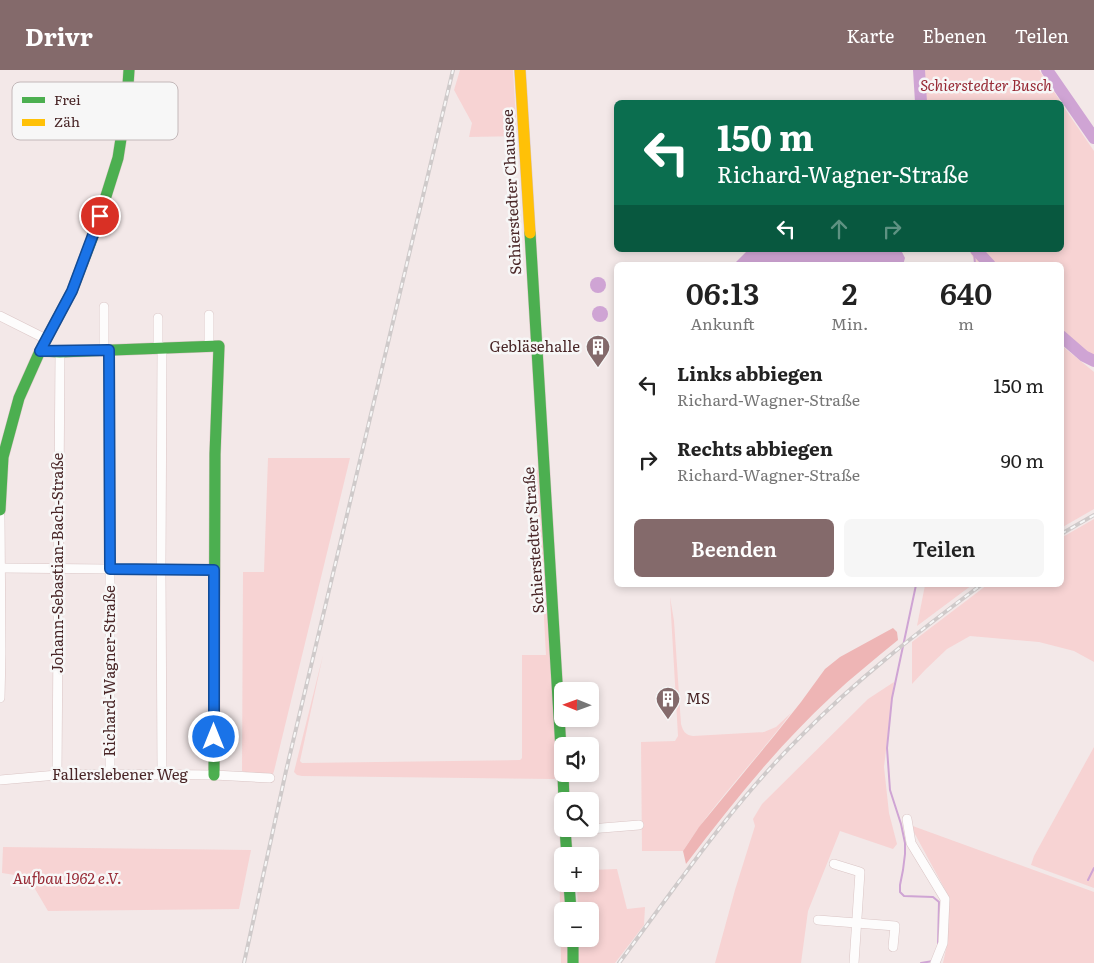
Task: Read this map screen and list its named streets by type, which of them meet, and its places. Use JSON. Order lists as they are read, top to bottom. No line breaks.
{"streets":{"street":["Schierstedter Chaussee","Schierstedter Straße","Johann-Sebastian-Bach-Straße","Richard-Wagner-Straße","Fallerslebener Weg"]},"crossings":[["Schierstedter Chaussee","Schierstedter Straße"],["Johann-Sebastian-Bach-Straße","Richard-Wagner-Straße"],["Johann-Sebastian-Bach-Straße","Fallerslebener Weg"],["Richard-Wagner-Straße","Fallerslebener Weg"]],"parks":["Schierstedter Busch","Aufbau 1962 e.V."],"places":{"building":["Gebläsehalle","MS"]},"legend":["Frei","Zäh"],"north":"left","page":{"header":"Drivr","nav":["Karte","Ebenen","Teilen"],"turn":["150 m","Richard-Wagner-Straße"],"eta":["06:13","Ankunft","2","Min.","640","m"],"list":[{"name":"Links abbiegen","note":"Richard-Wagner-Straße","value":"150 m"},{"name":"Rechts abbiegen","note":"Richard-Wagner-Straße","value":"90 m"}],"buttons":["Beenden","Teilen"],"map_buttons":["+","−"]}}
